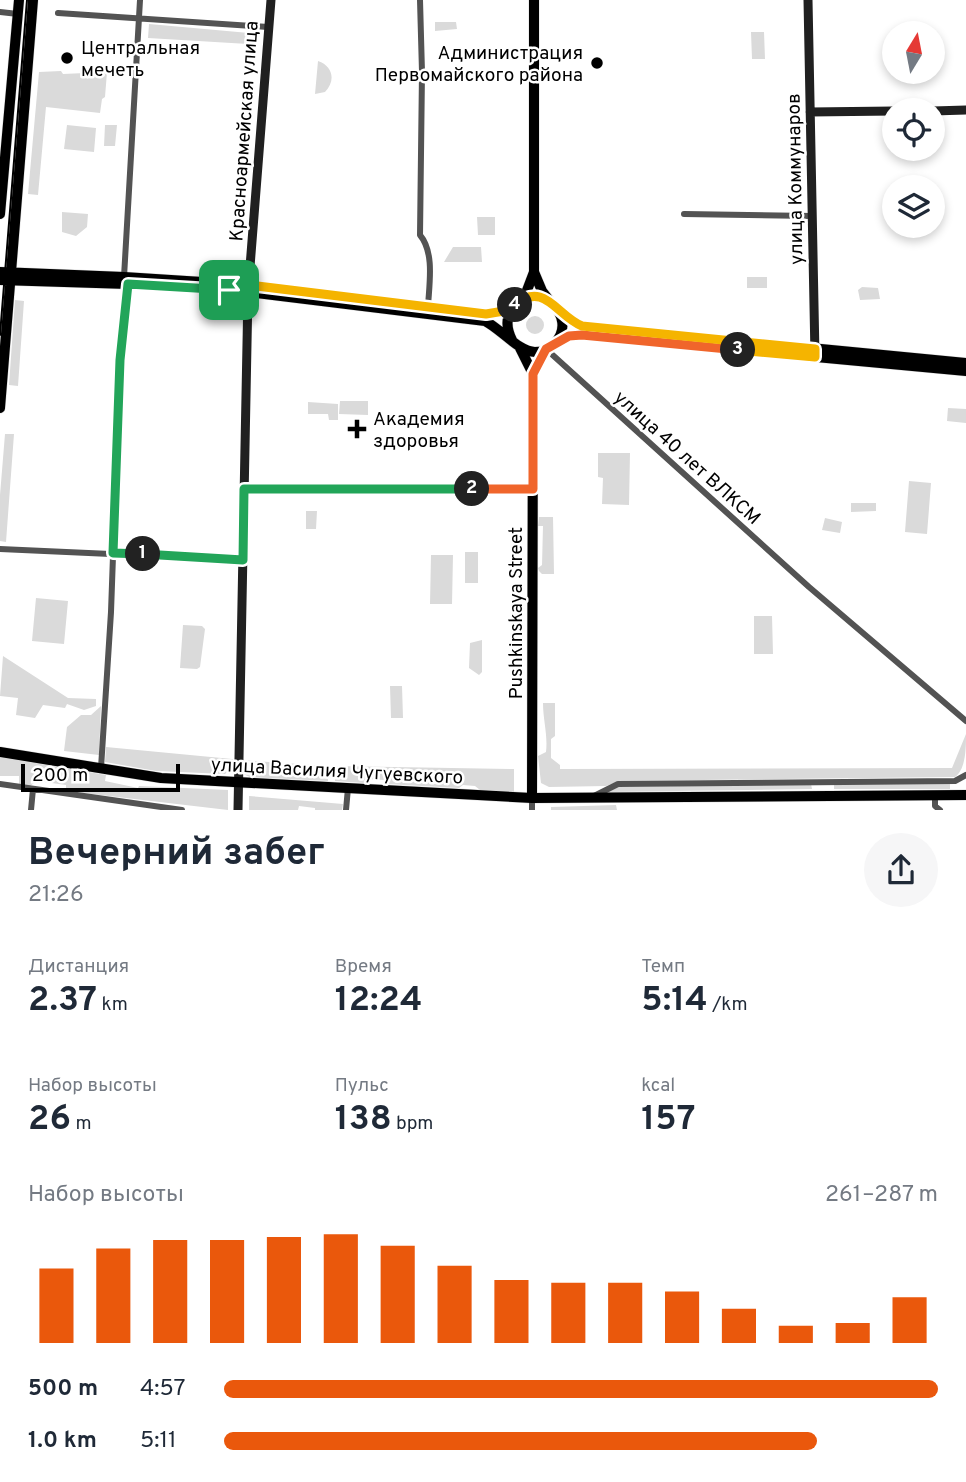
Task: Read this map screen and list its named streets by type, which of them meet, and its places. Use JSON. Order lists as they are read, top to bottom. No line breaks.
{"streets":{"main road":["Pushkinskaya Street","улица Василия Чугуевского"],"street":["Красноармейская улица","улица Коммунаров","улица 40 лет ВЛКСМ"]},"crossings":[["Красноармейская улица","улица Василия Чугуевского"],["улица 40 лет ВЛКСМ","Pushkinskaya Street"],["Pushkinskaya Street","улица Василия Чугуевского"]],"places":{"other":["Центральная мечеть","Администрация Первомайского района"],"health":["Академия здоровья"]},"scale_bar":"200 m","north":"top","page":{"pins":["4","3","2","1"],"scale":"200 m","heading":["Вечерний забег","21:26"],"stats":[["Дистанция","2.37 km"],["Время","12:24"],["Темп","5:14 /km"],["Набор высоты","26 m"],["Пульс","138 bpm"],["kcal","157"]],"chart":["Набор высоты","261–287 m"],"list":[{"name":"500 m","note":"4:57"},{"name":"1.0 km","note":"5:11"}]}}
